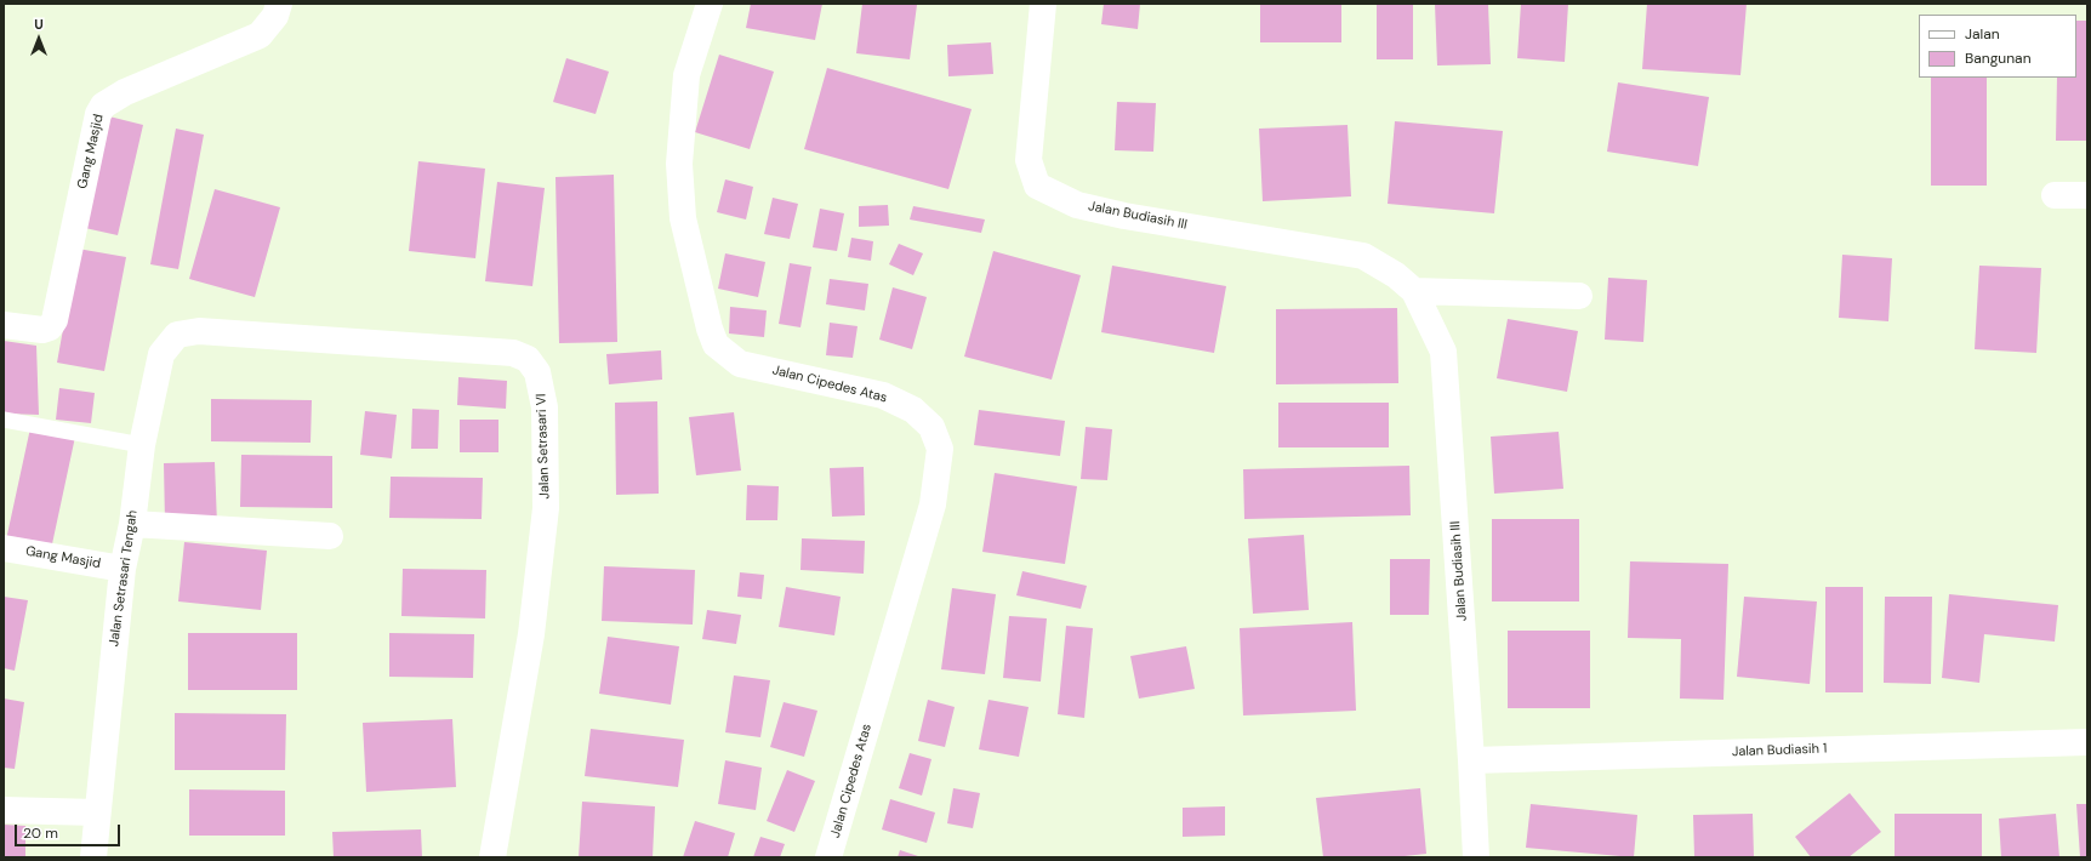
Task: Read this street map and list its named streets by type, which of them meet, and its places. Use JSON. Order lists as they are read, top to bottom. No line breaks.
{"streets":{"street":["Gang Masjid","Jalan Budiasih III","Jalan Cipedes Atas","Jalan Setrasari VI","Jalan Setrasari Tengah","Jalan Budiasih 1"]},"crossings":[["Gang Masjid","Jalan Setrasari Tengah"],["Jalan Budiasih III","Jalan Budiasih 1"],["Jalan Setrasari VI","Jalan Setrasari Tengah"]],"legend":["Jalan","Bangunan"],"scale_bar":"20 m","north":"top"}
